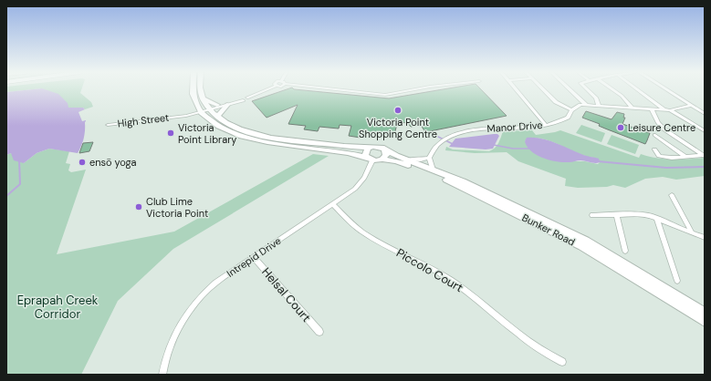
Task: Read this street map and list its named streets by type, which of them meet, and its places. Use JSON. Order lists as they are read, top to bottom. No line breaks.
{"streets":{"main road":["Bunker Road"],"street":["High Street","Manor Drive","Intrepid Drive","Piccolo Court","Helsal Court"]},"crossings":[["Bunker Road","Intrepid Drive"],["Intrepid Drive","Piccolo Court"],["Intrepid Drive","Helsal Court"]],"parks":["Eprapah Creek Corridor"],"places":["Victoria Point Shopping Centre","Leisure Centre","Victoria Point Library","ensō yoga","Club Lime Victoria Point"]}
